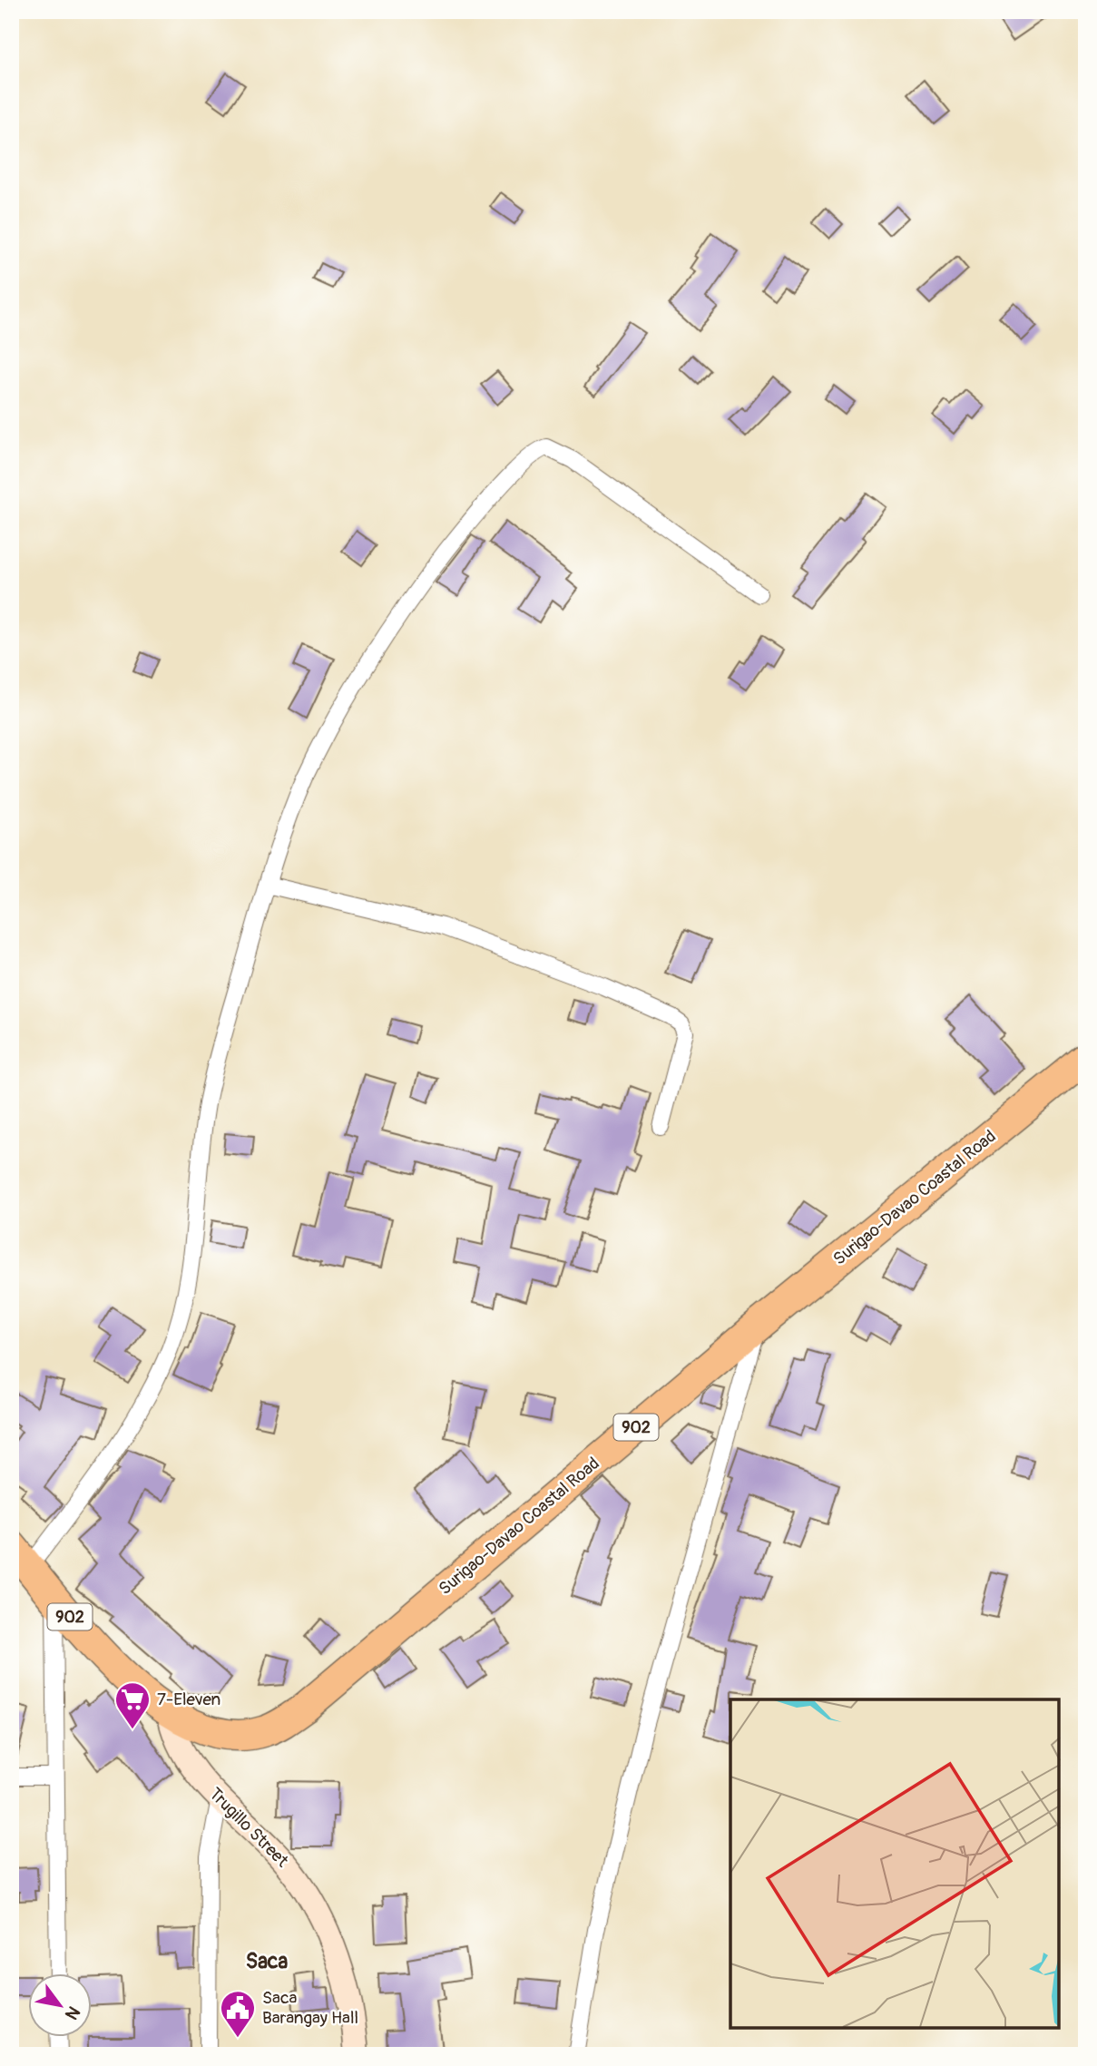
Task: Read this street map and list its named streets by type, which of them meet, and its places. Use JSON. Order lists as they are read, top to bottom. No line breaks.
{"streets":{"highway":["Surigao-Davao Coastal Road","902"],"street":["Trugillo Street"]},"crossings":[["Surigao-Davao Coastal Road","Trugillo Street"]],"districts":["Saca"],"places":{"supermarket":["7-Eleven"],"public building":["Saca Barangay Hall"]},"north":"bottom right"}
